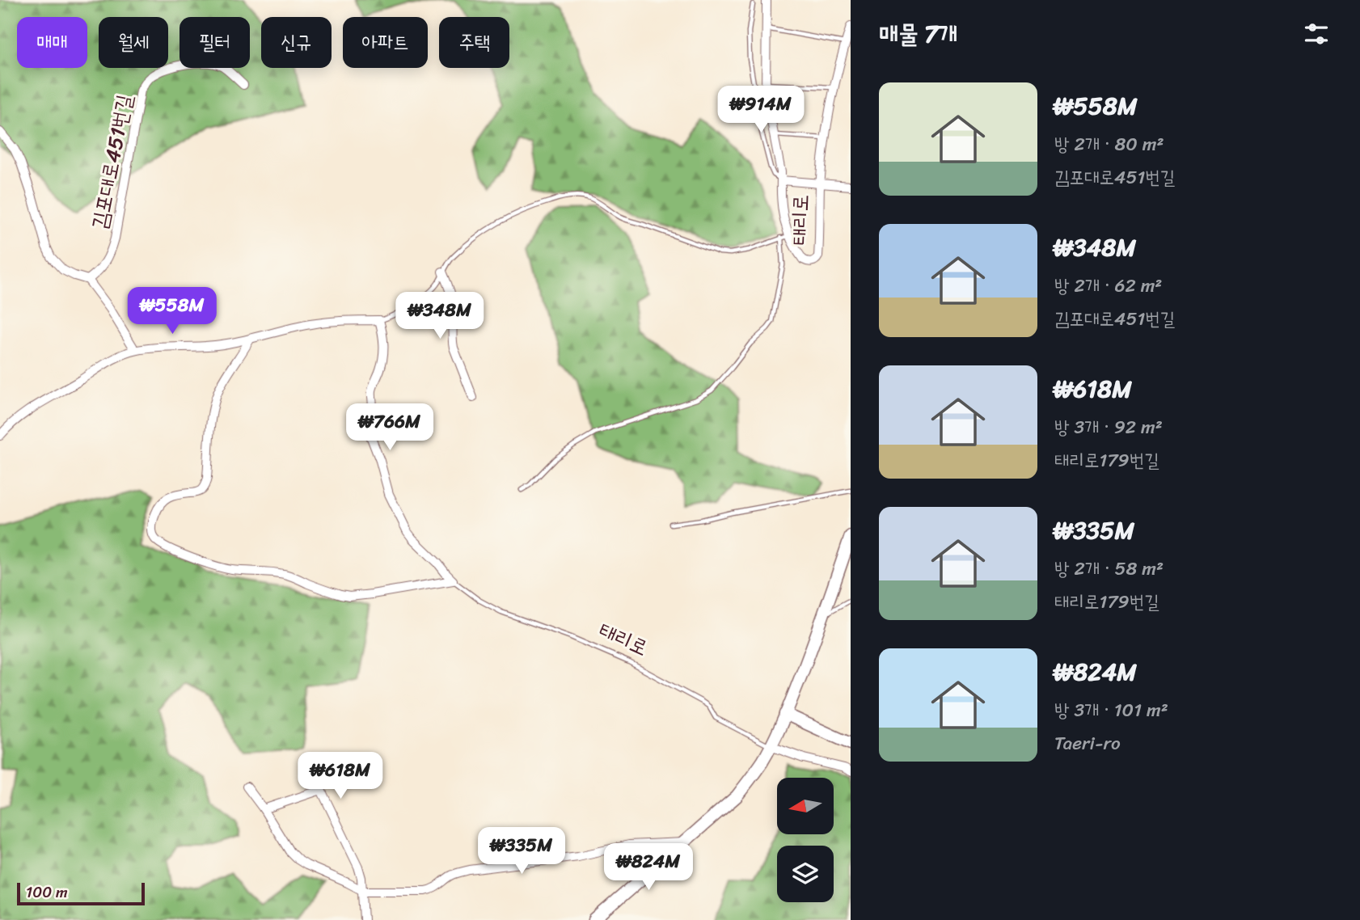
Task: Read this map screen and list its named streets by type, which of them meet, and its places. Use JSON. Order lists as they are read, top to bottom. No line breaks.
{"streets":{"street":["김포대로451번길","태리로"]},"scale_bar":"100 m","north":"left","page":{"heading":"매물 7개","chip":["매매","월세","필터","신규","아파트","주택"],"list":[{"name":"₩558M","note":"방 2개 · 80 m² · 김포대로451번길"},{"name":"₩348M","note":"방 2개 · 62 m² · 김포대로451번길"},{"name":"₩618M","note":"방 3개 · 92 m² · 태리로179번길"},{"name":"₩335M","note":"방 2개 · 58 m² · 태리로179번길"},{"name":"₩824M","note":"방 3개 · 101 m² · Taeri-ro"}],"price":["₩914M","₩558M","₩348M","₩766M","₩618M","₩335M","₩824M"],"scale":"100 m"}}
